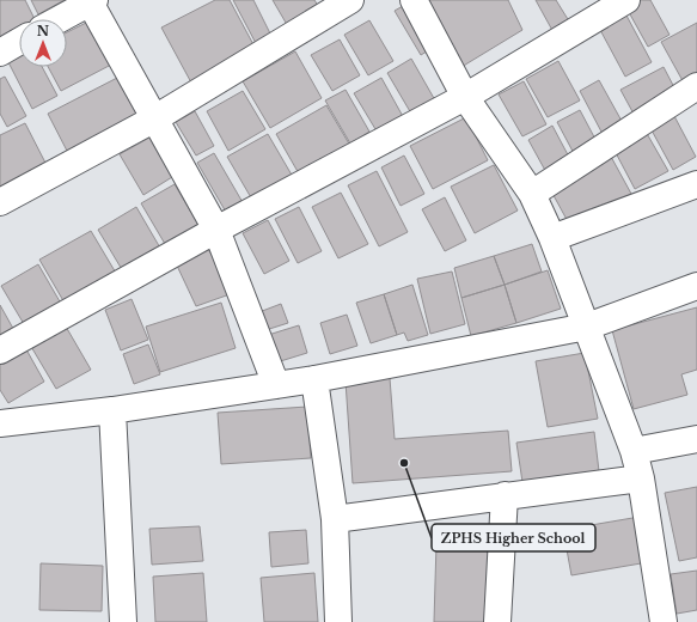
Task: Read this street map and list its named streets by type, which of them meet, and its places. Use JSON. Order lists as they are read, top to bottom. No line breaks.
{"places":["ZPHS Higher School"],"north":"top"}
